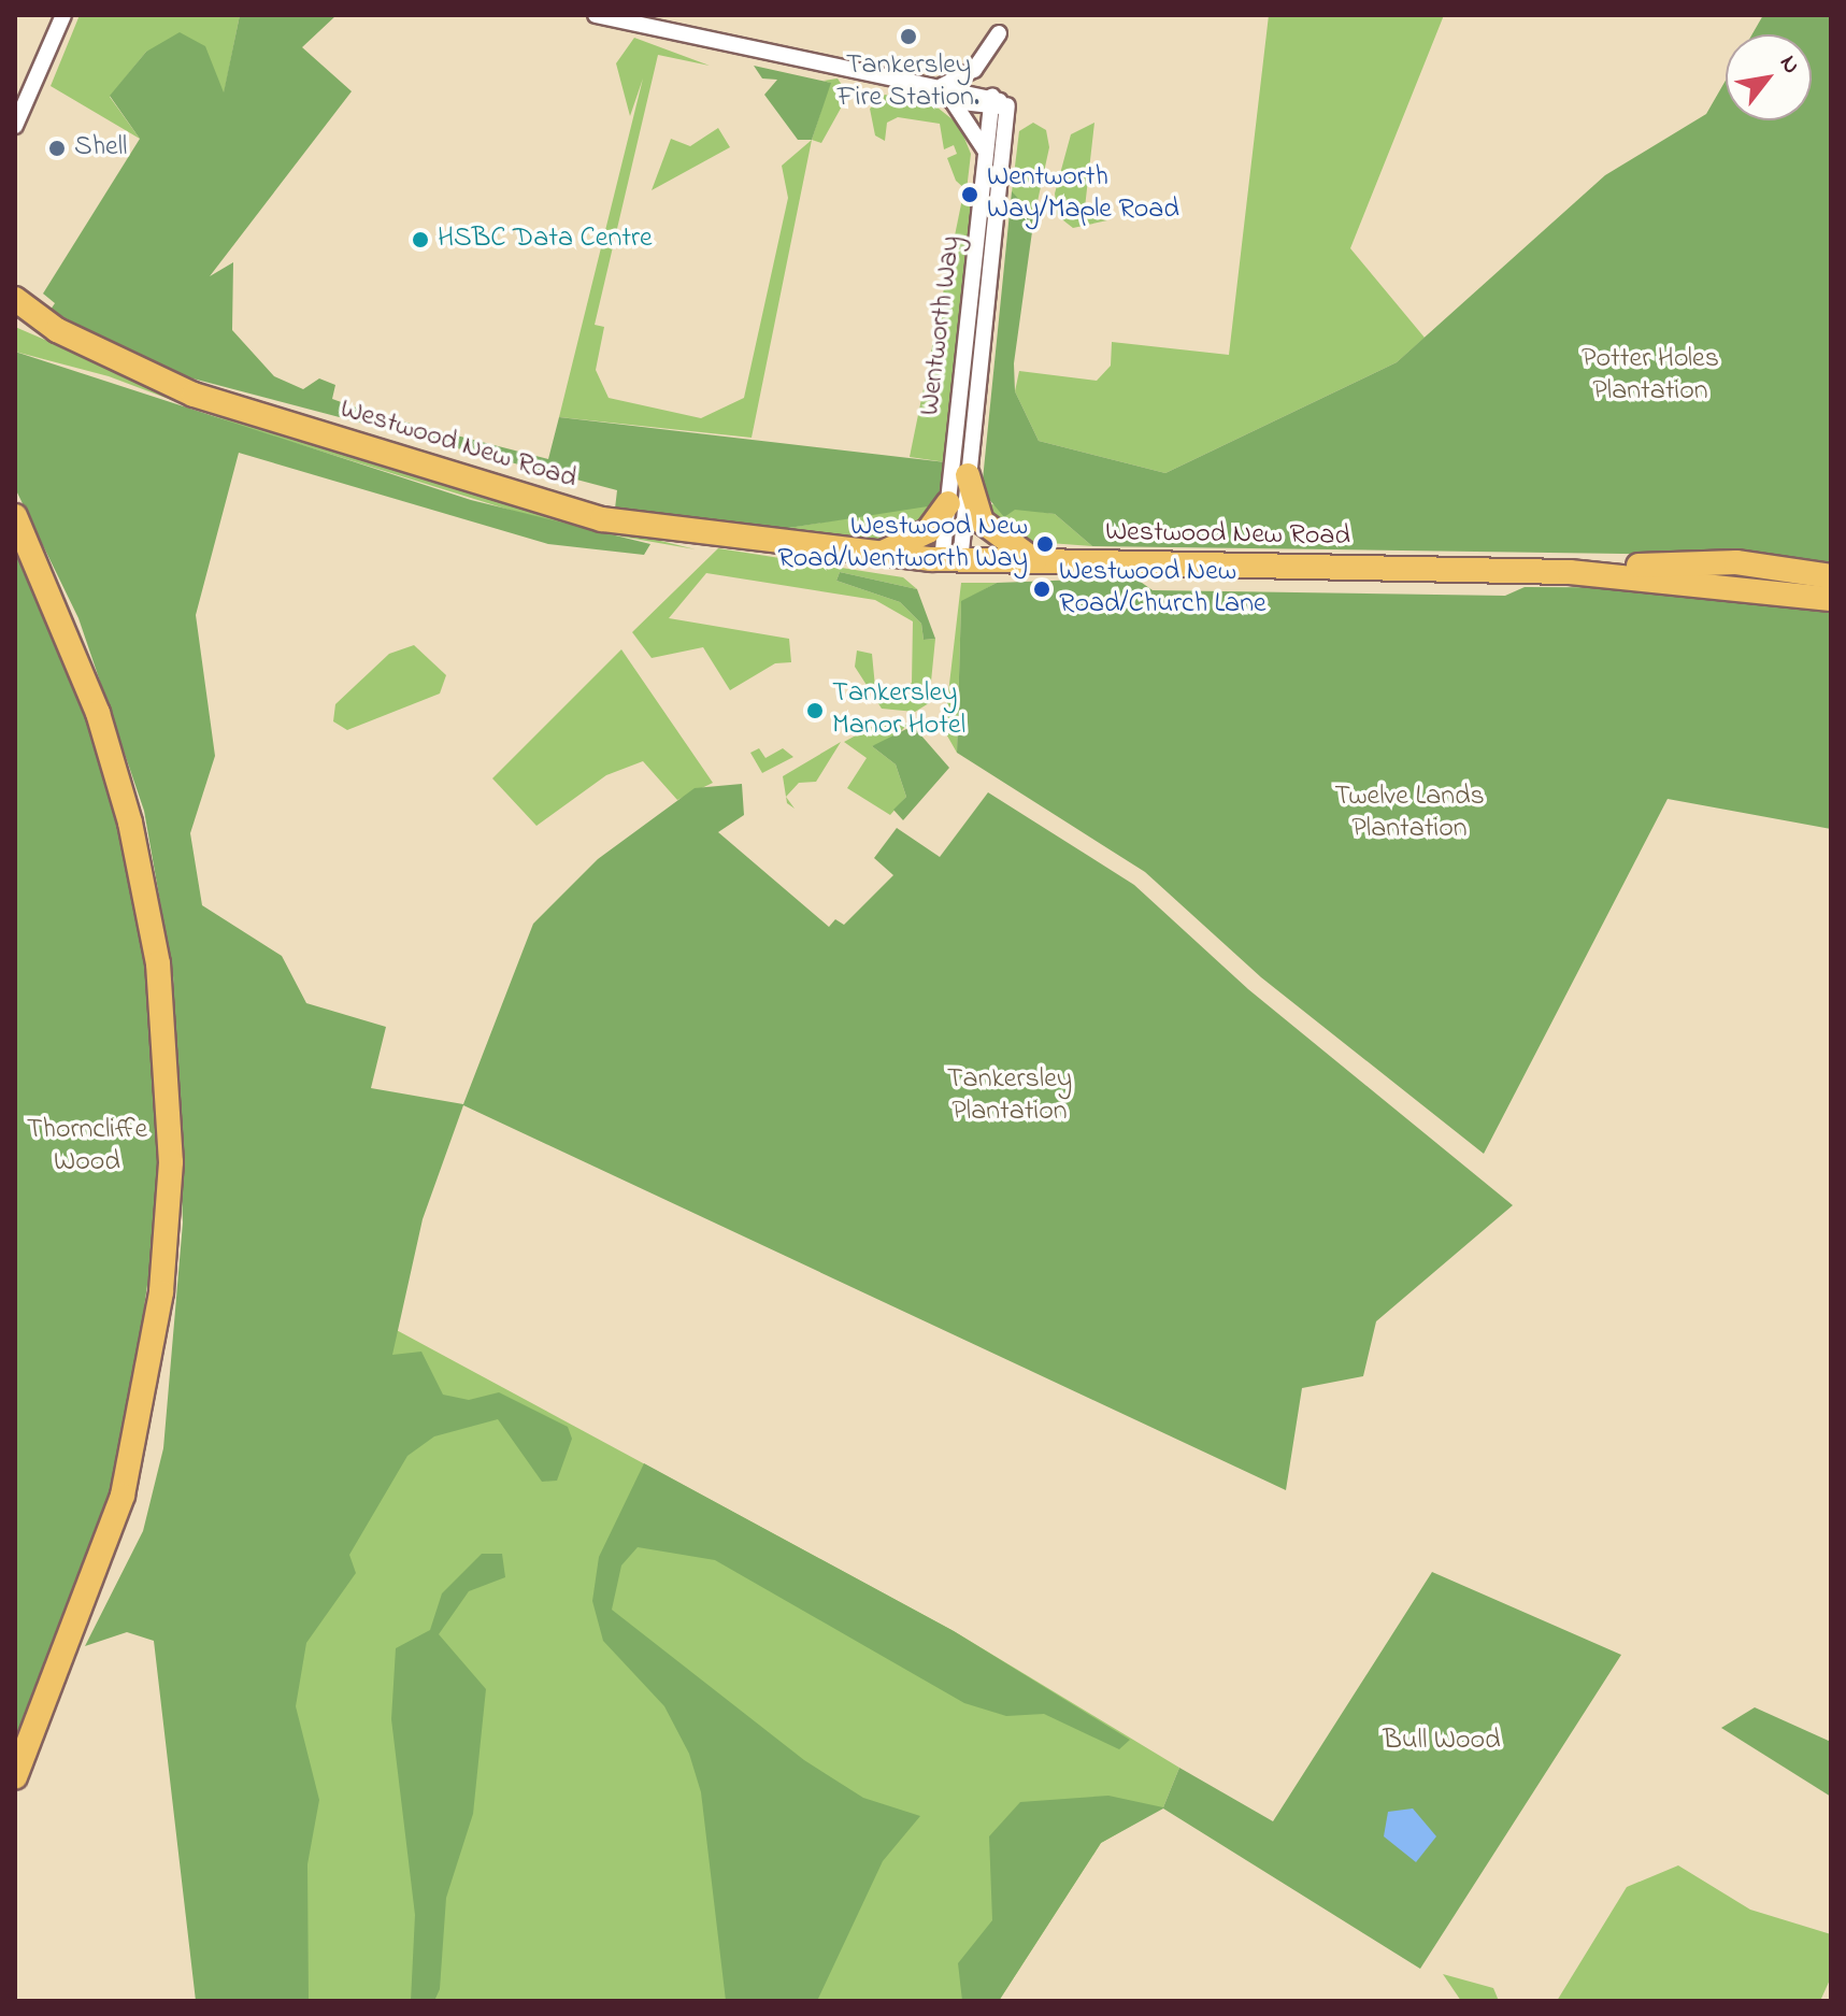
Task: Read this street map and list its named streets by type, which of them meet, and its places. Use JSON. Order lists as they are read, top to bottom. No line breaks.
{"streets":{"highway":["Westwood New Road"],"street":["Wentworth Way"]},"crossings":[["Wentworth Way","Westwood New Road"]],"parks":["Potter Holes Plantation","Twelve Lands Plantation","Tankersley Plantation","Thorncliffe Wood","Bull Wood"],"places":["Tankersley Fire Station.","Shell","Wentworth Way/Maple Road","HSBC Data Centre","Westwood New Road/Wentworth Way","Westwood New Road/Church Lane","Tankersley Manor Hotel"],"north":"top right"}
